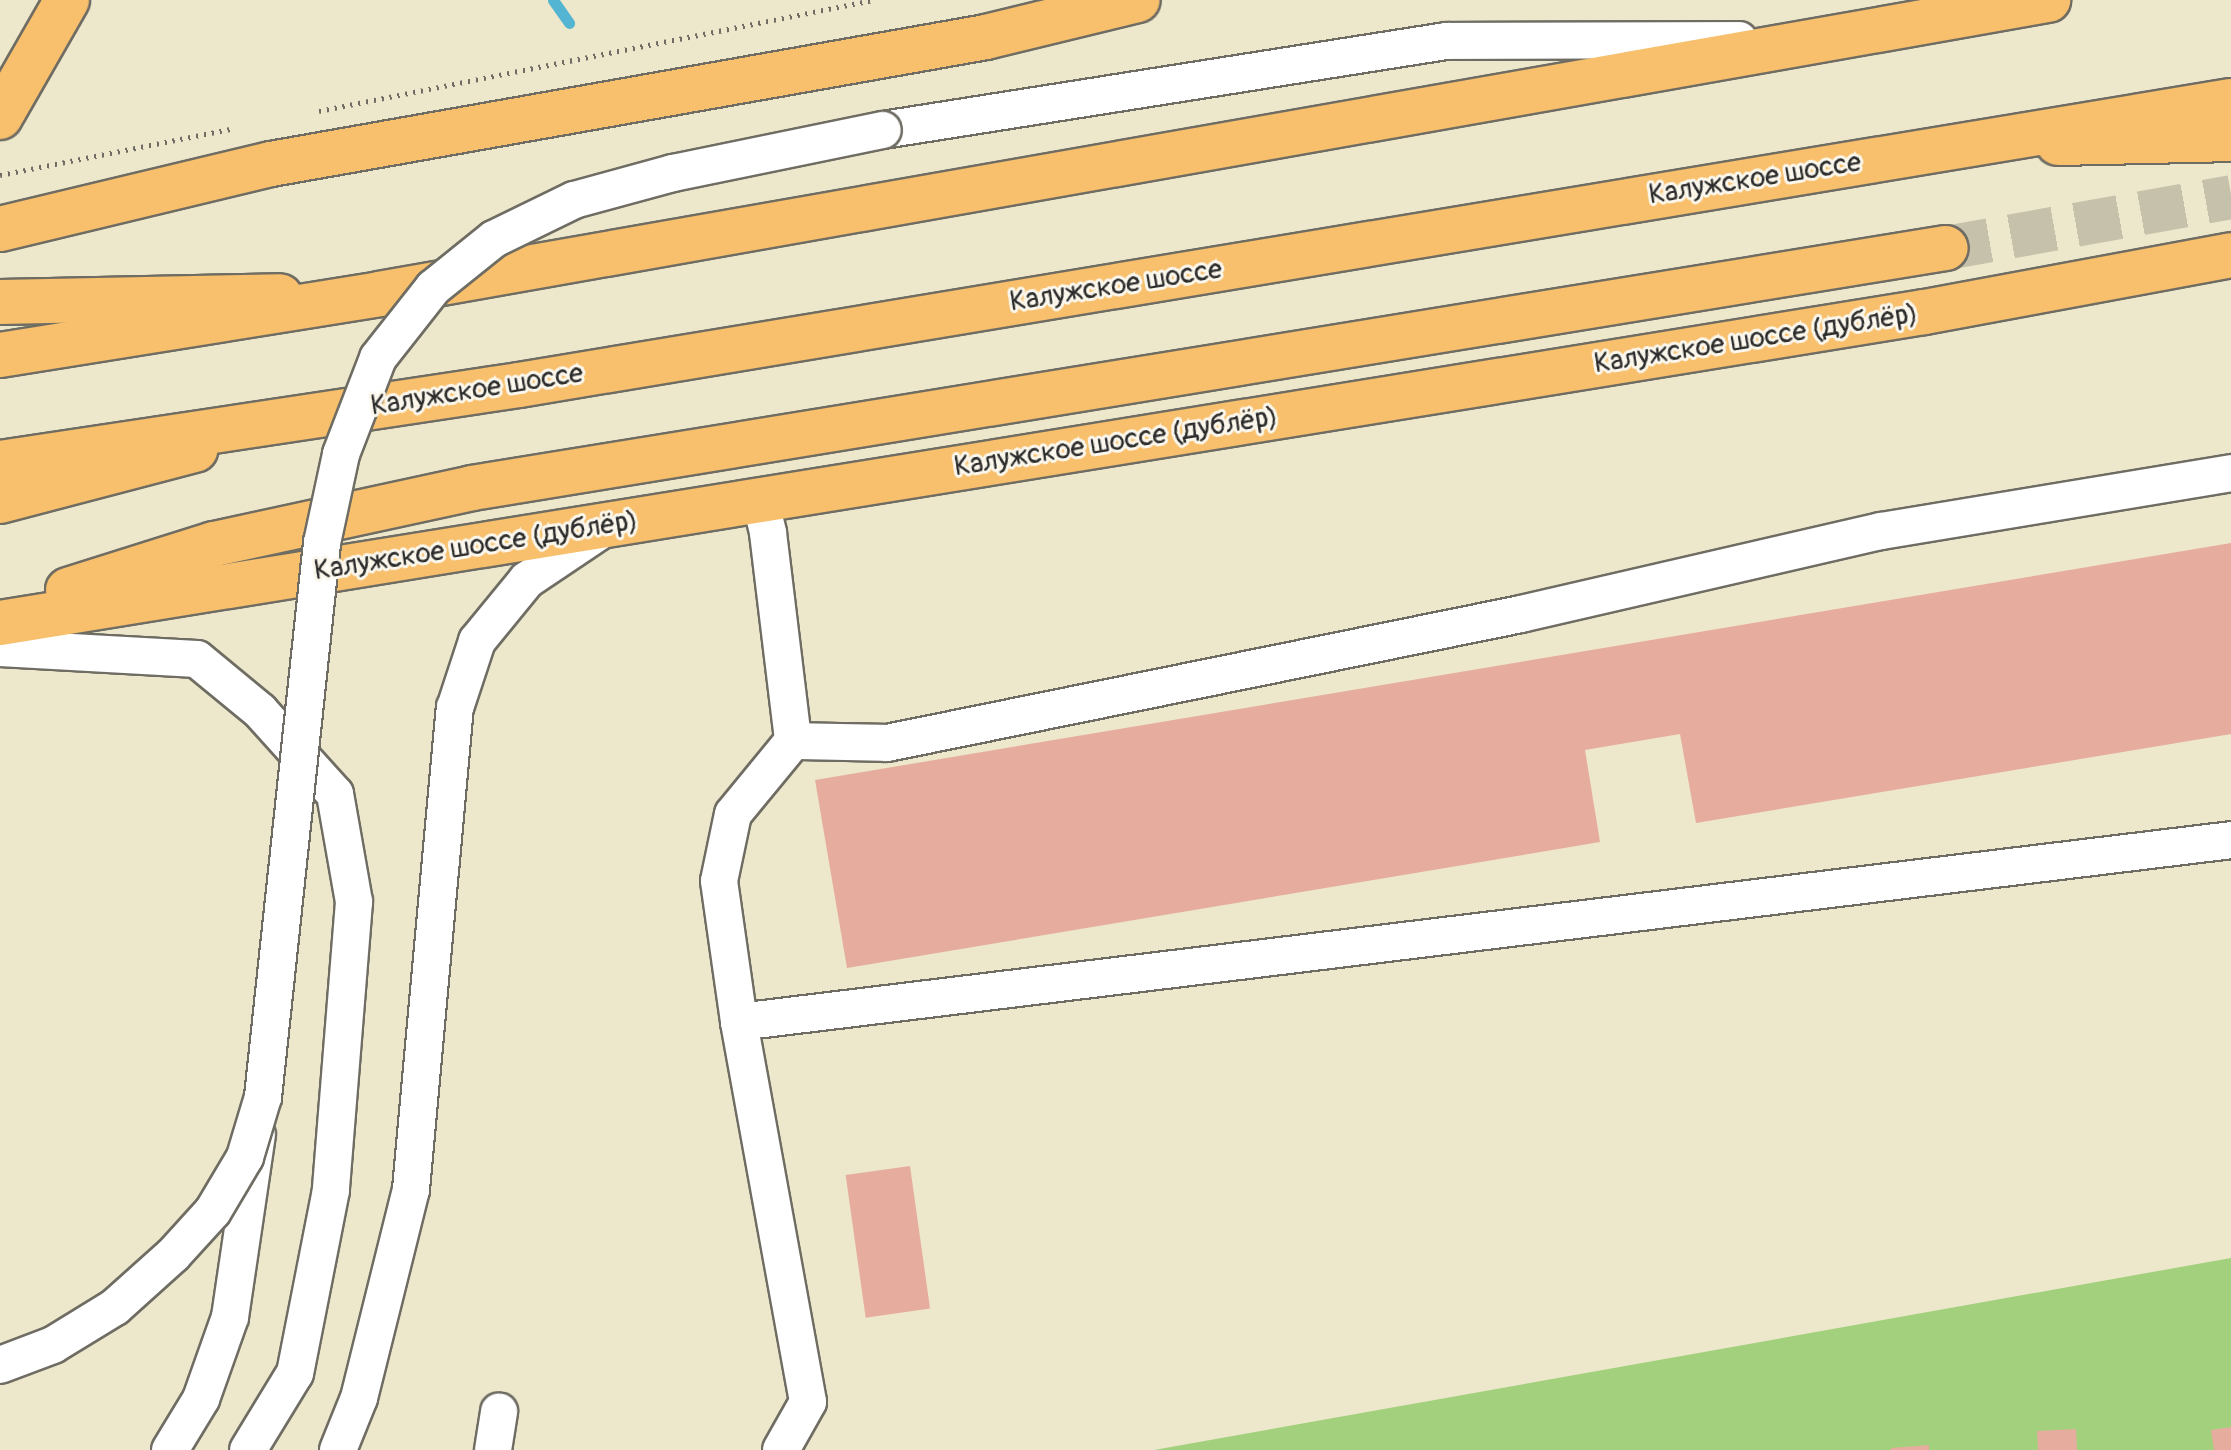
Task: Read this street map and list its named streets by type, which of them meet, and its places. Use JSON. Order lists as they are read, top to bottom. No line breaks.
{"streets":{"main road":["Калужское шоссе","Калужское шоссе (дублёр)"]}}
